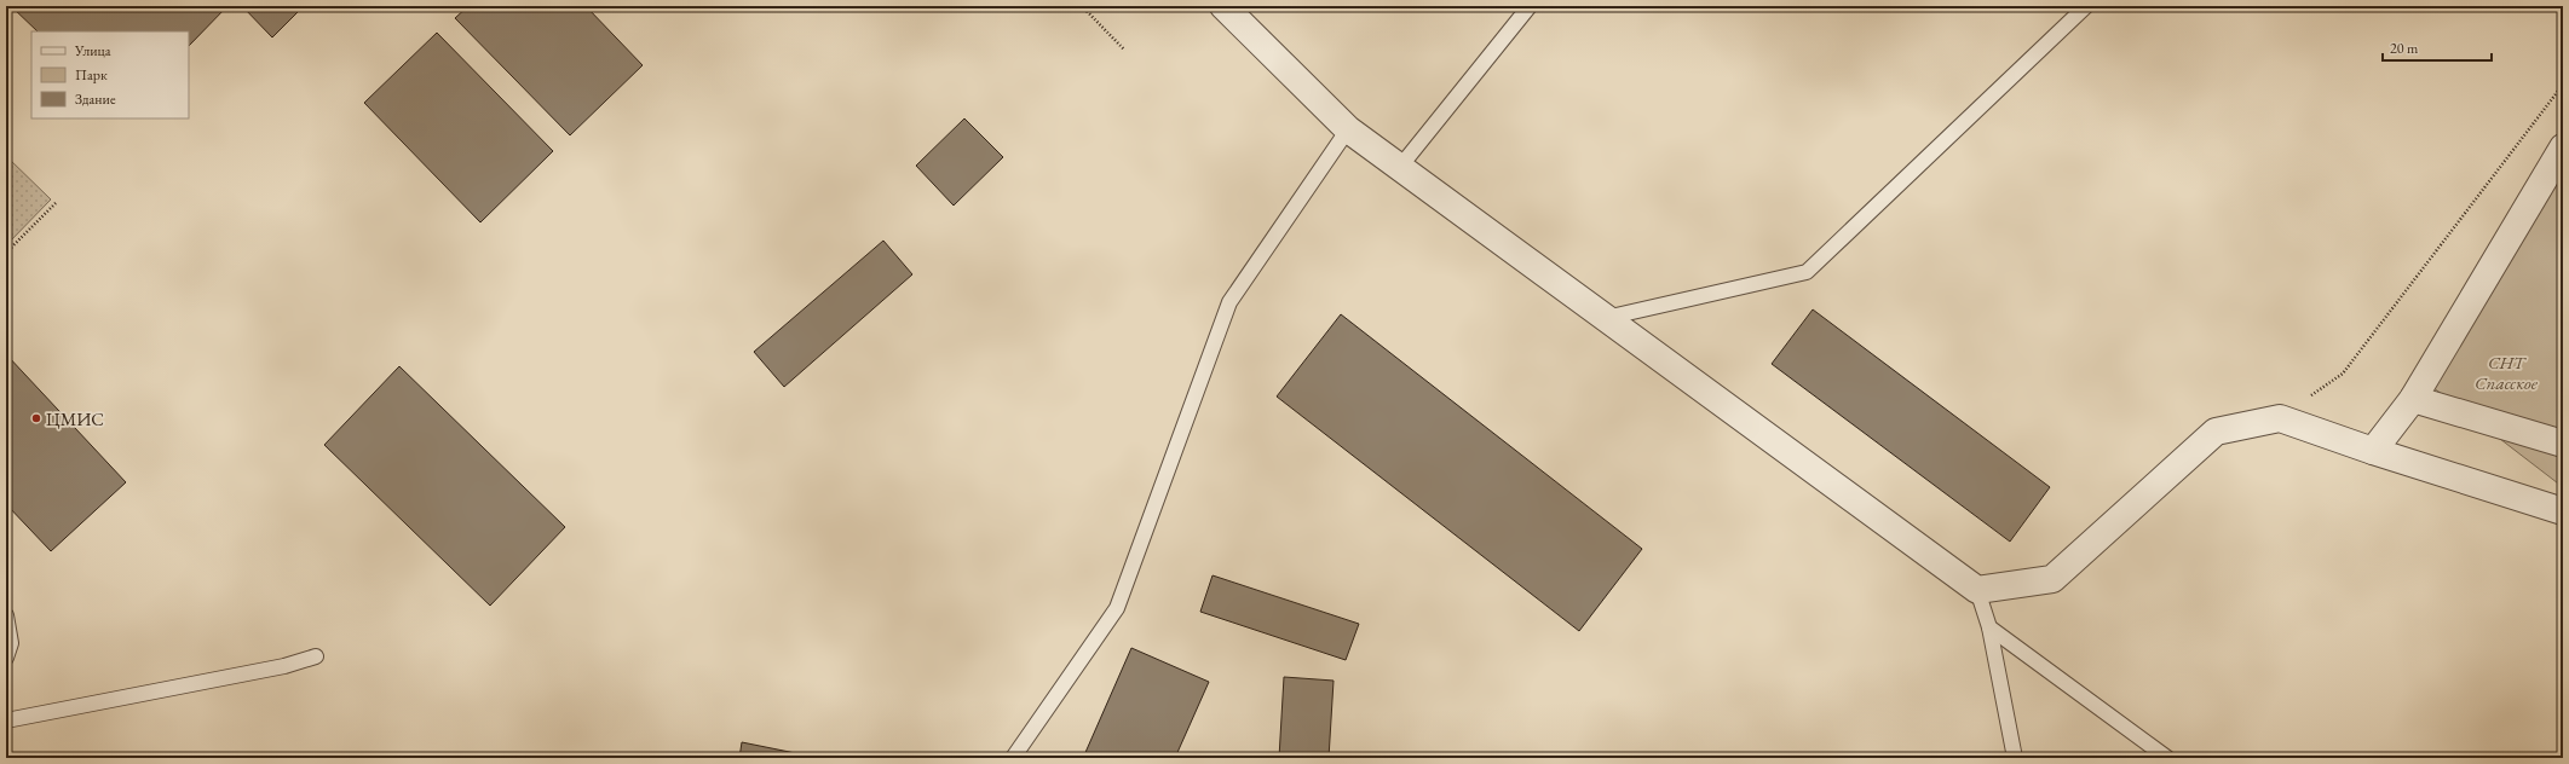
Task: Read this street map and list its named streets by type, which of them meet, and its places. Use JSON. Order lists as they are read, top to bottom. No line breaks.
{"parks":["СНТ Спасское"],"places":["ЦМИС"],"legend":["Улица","Парк","Здание"],"scale_bar":"20 m"}
